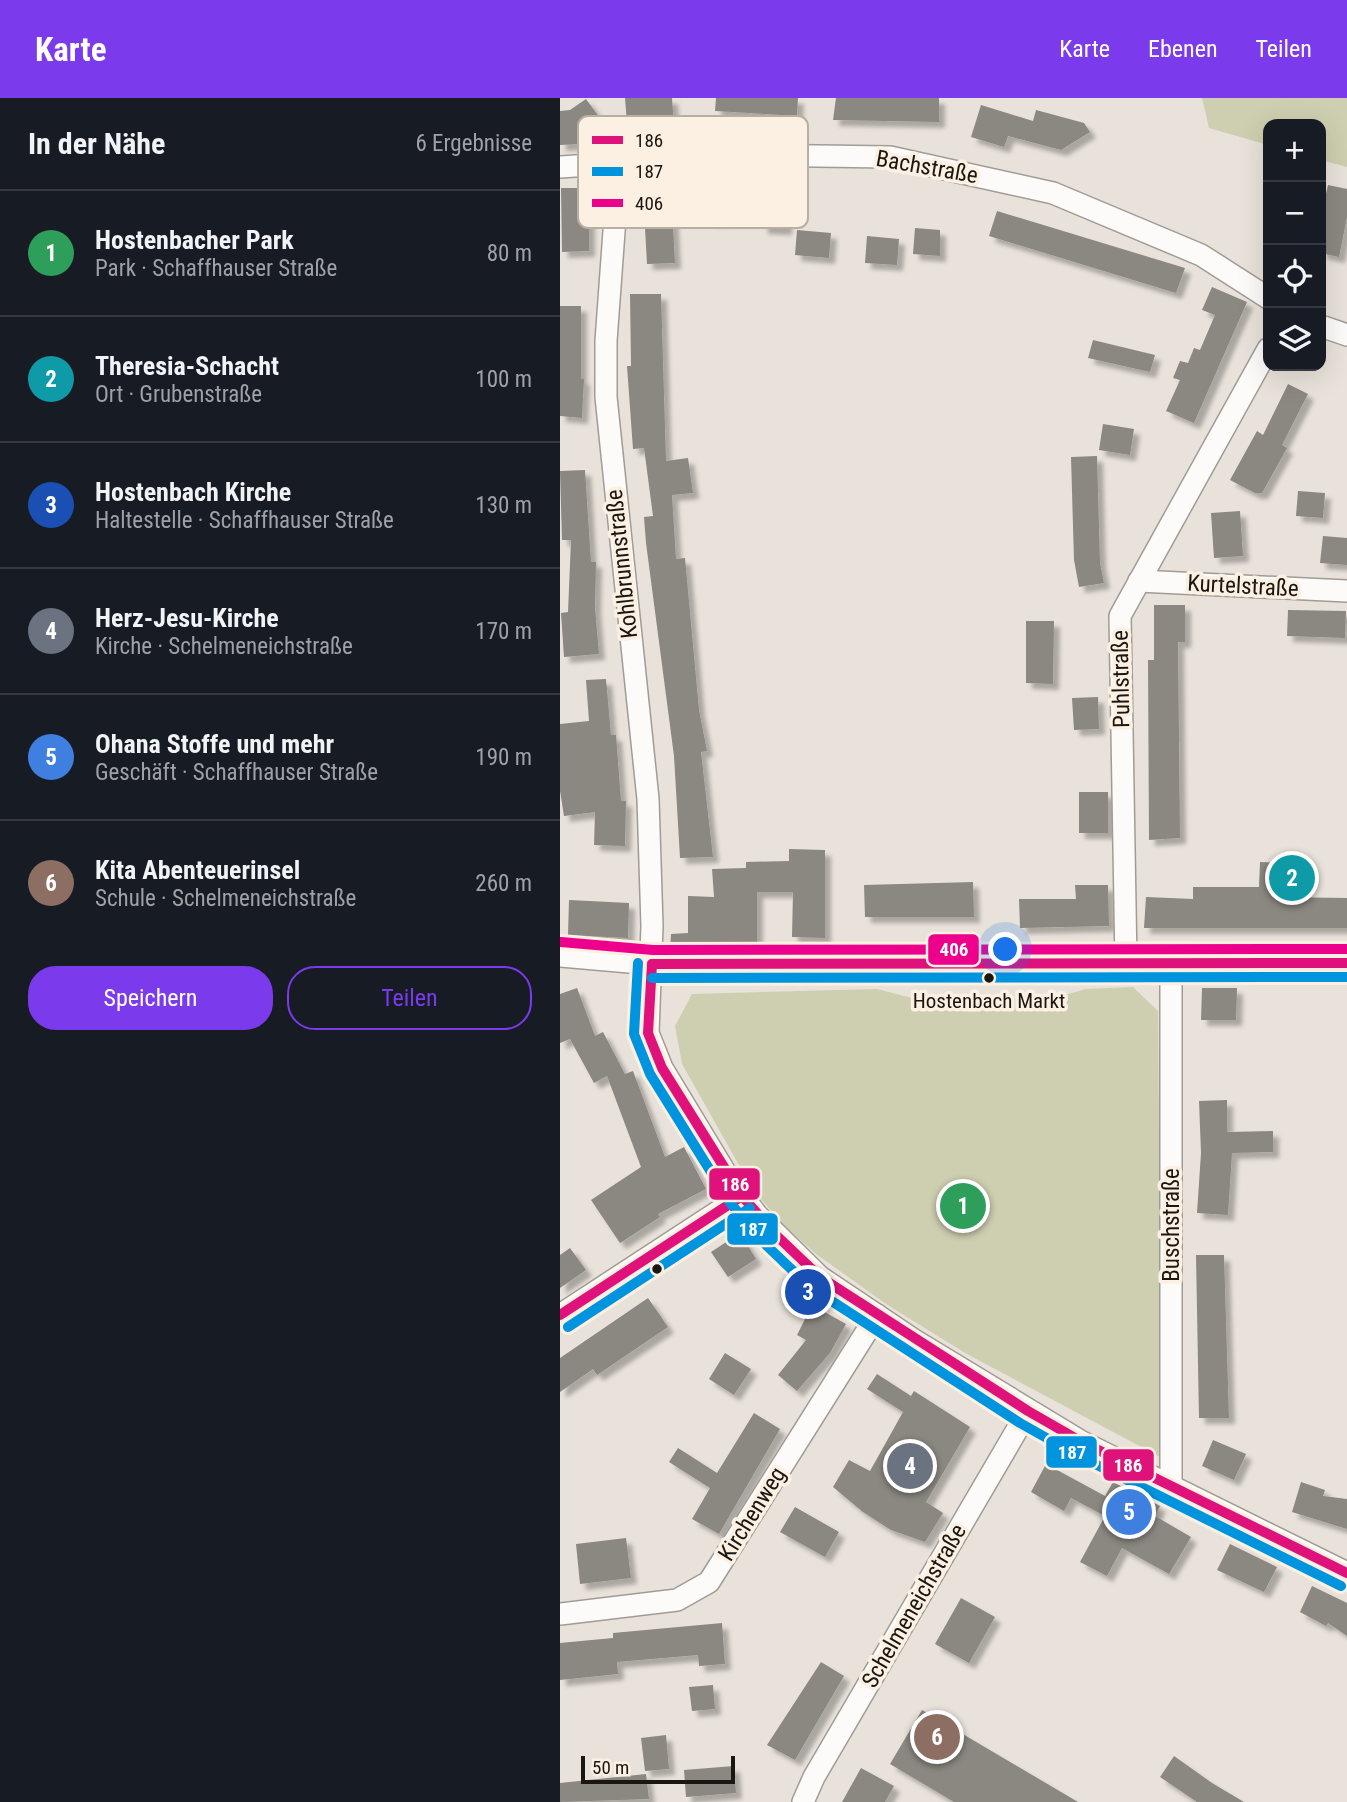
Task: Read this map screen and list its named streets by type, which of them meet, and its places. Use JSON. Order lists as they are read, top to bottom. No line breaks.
{"streets":{"street":["Bachstraße","Kohlbrunnstraße","Kurtelstraße","Puhlstraße","Buschstraße","Kirchenweg","Schelmeneichstraße"]},"crossings":[["Kohlbrunnstraße","Buschstraße"],["Kohlbrunnstraße","Kirchenweg"],["Kohlbrunnstraße","Schelmeneichstraße"],["Kurtelstraße","Puhlstraße"]],"places":["Hostenbach Markt"],"lines":["transit line 406","transit line 186","transit line 187"],"legend":["186","187","406"],"scale_bar":"50 m","page":{"header":"Karte","nav":["Karte","Ebenen","Teilen"],"heading":["In der Nähe","6 Ergebnisse"],"map_buttons":["+","−"],"list":[{"mark":"1","name":"Hostenbacher Park","note":"Park · Schaffhauser Straße","value":"80 m"},{"mark":"2","name":"Theresia-Schacht","note":"Ort · Grubenstraße","value":"100 m"},{"mark":"3","name":"Hostenbach Kirche","note":"Haltestelle · Schaffhauser Straße","value":"130 m"},{"mark":"4","name":"Herz-Jesu-Kirche","note":"Kirche · Schelmeneichstraße","value":"170 m"},{"mark":"5","name":"Ohana Stoffe und mehr","note":"Geschäft · Schaffhauser Straße","value":"190 m"},{"mark":"6","name":"Kita Abenteuerinsel","note":"Schule · Schelmeneichstraße","value":"260 m"}],"pins":["2","1","3","4","5","6"],"buttons":["Speichern","Teilen"],"scale":"50 m"}}
